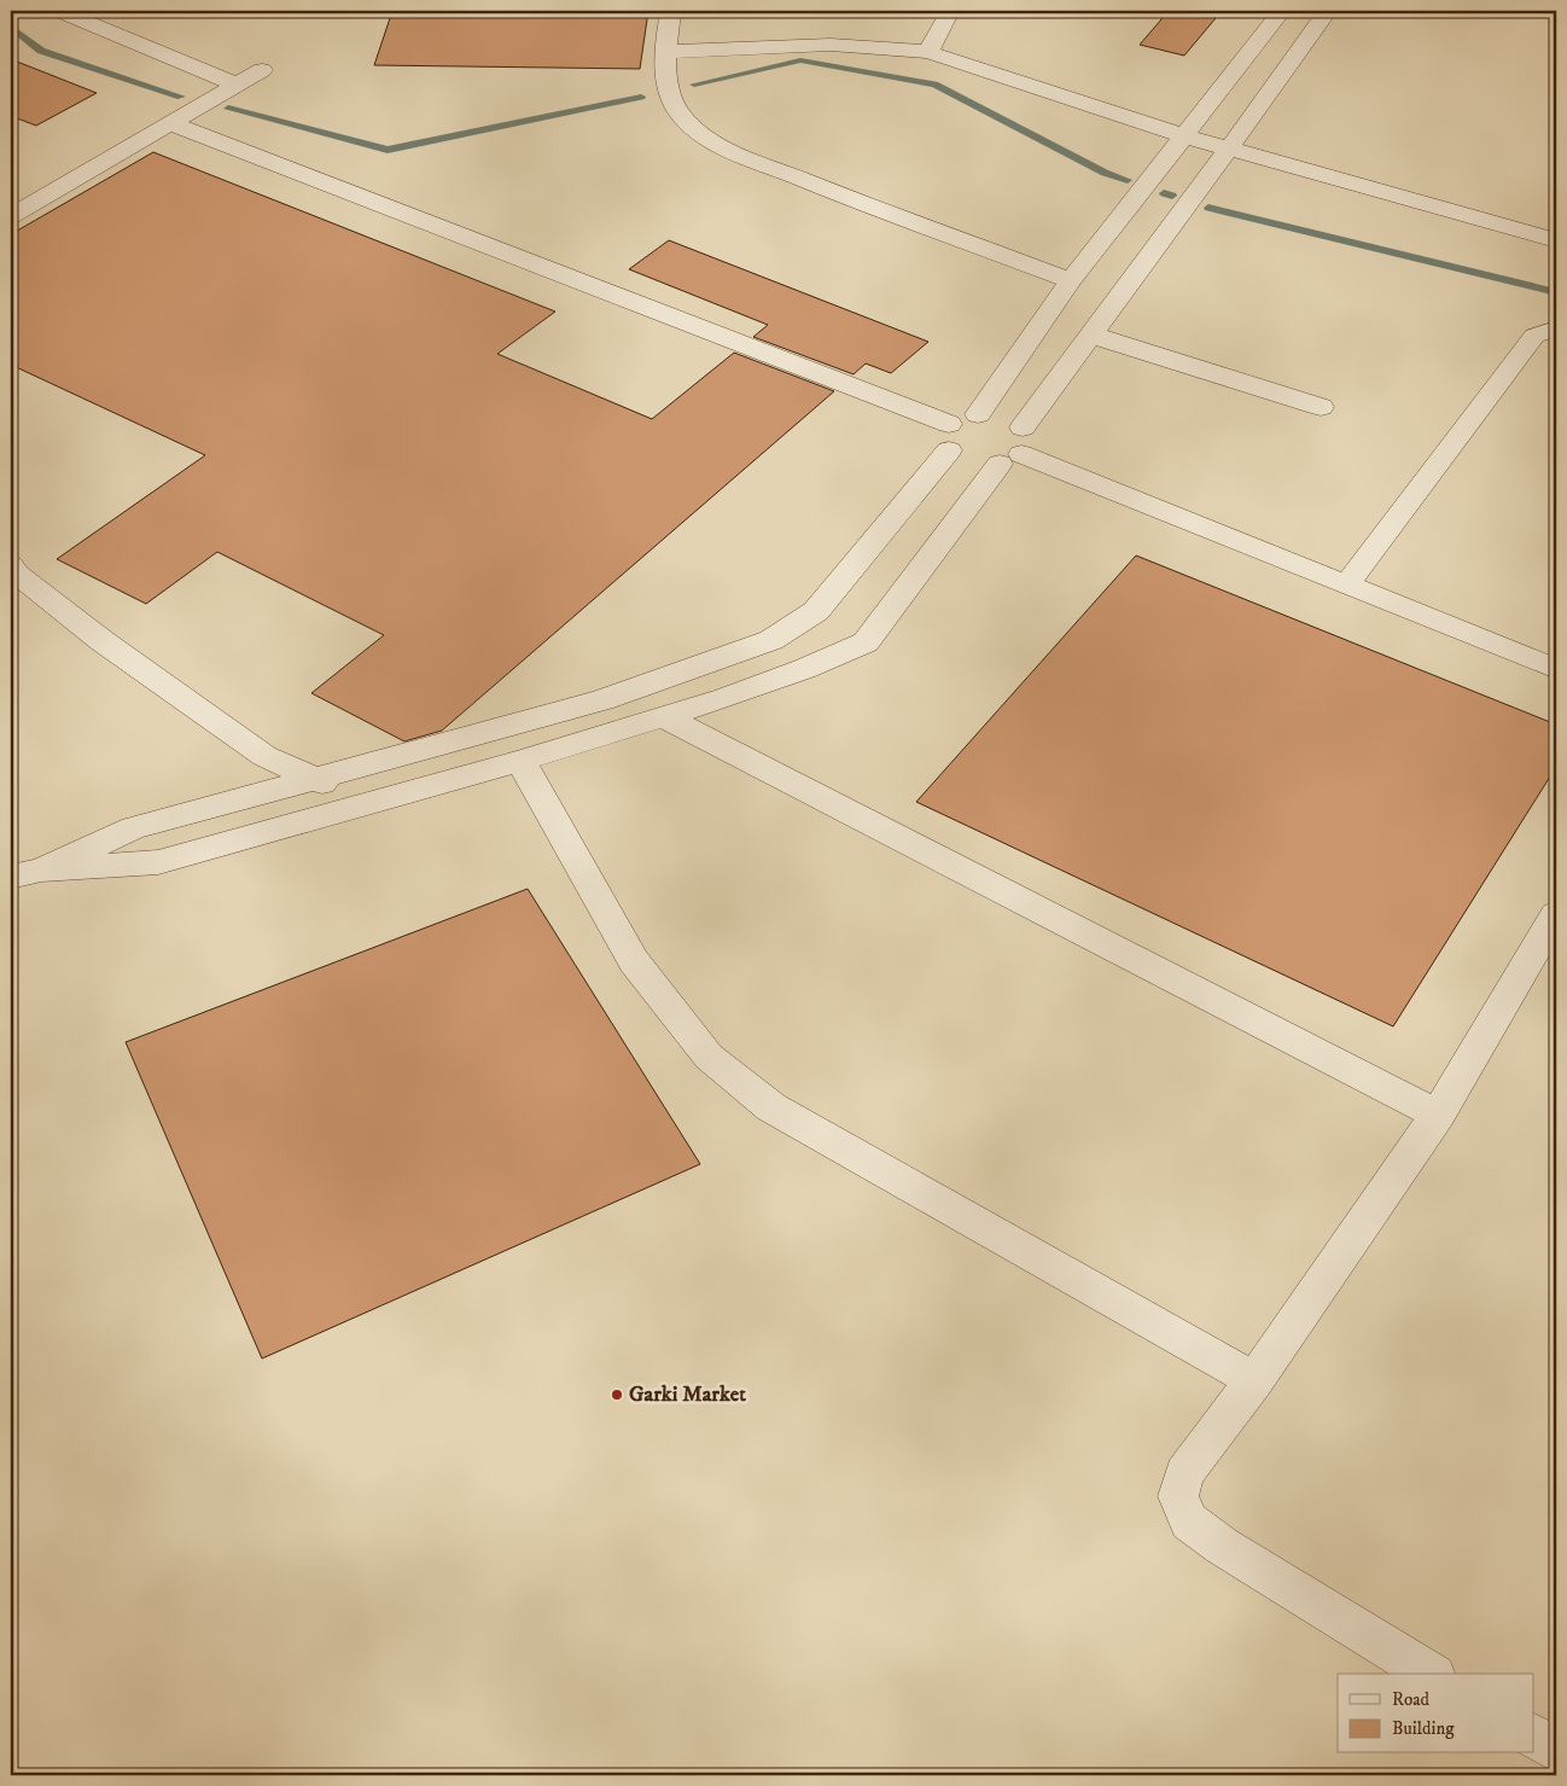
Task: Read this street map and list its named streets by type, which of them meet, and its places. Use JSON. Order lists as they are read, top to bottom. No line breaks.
{"places":["Garki Market"],"legend":["Road","Building"]}
